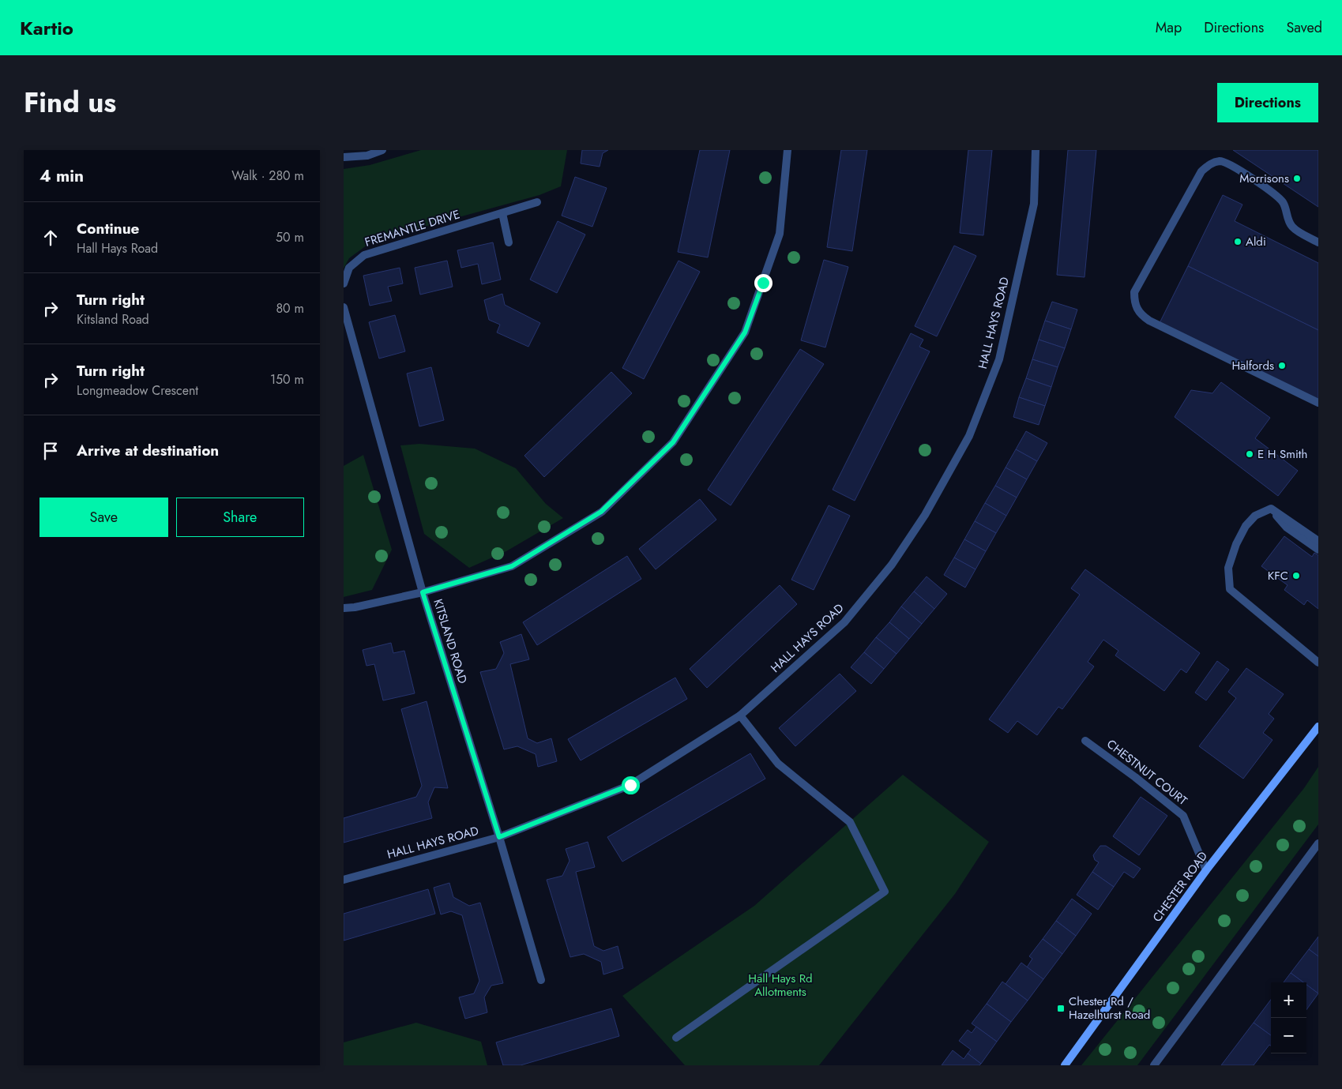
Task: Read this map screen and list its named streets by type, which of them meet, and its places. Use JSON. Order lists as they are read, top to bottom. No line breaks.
{"streets":{"main road":["CHESTER ROAD"],"street":["FREMANTLE DRIVE","HALL HAYS ROAD","KITSLAND ROAD","CHESTNUT COURT"]},"crossings":[["HALL HAYS ROAD","KITSLAND ROAD"],["CHESTNUT COURT","CHESTER ROAD"]],"parks":["Hall Hays Rd Allotments"],"places":{"other":["Morrisons","Aldi","Halfords","E H Smith","KFC"],"transit":["Chester Rd / Hazelhurst Road"]},"page":{"header":"Kartio","nav":["Map","Directions","Saved"],"title":"Find us","buttons":["Directions",["Save","Share"]],"heading":["4 min","Walk · 280 m"],"list":[["Continue","Hall Hays Road","50 m"],["Turn right","Kitsland Road","80 m"],["Turn right","Longmeadow Crescent","150 m"],"Arrive at destination"],"map_buttons":["+","−"]}}
